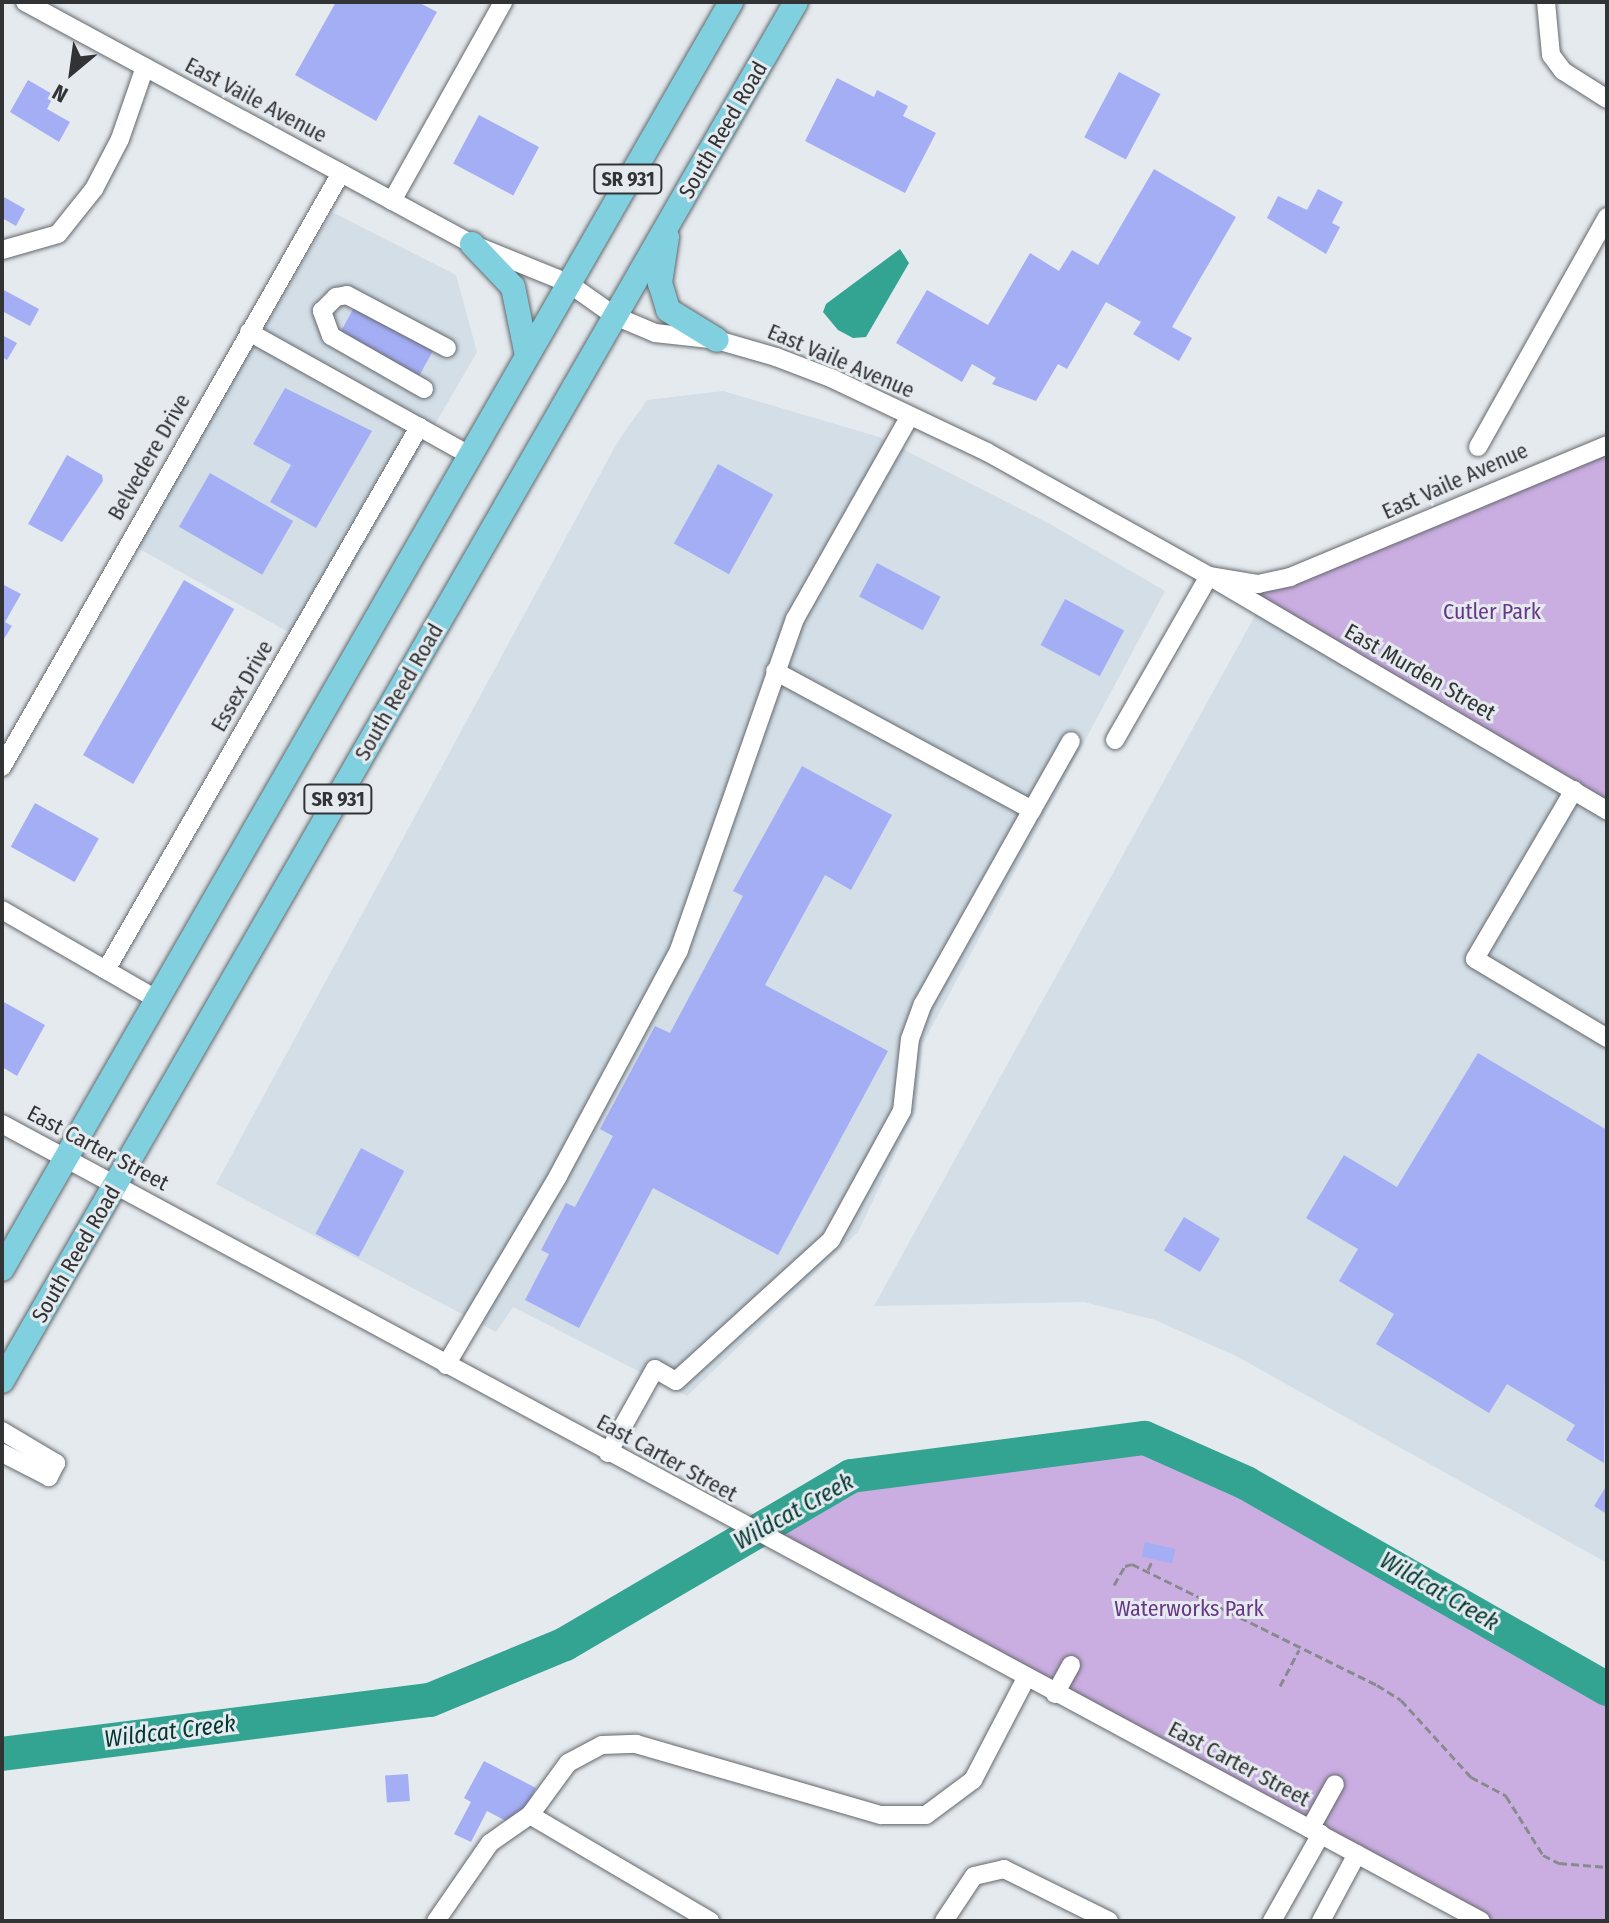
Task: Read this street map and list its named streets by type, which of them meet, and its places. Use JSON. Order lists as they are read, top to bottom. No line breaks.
{"streets":{"main road":["South Reed Road","SR 931"],"street":["East Vaile Avenue","Belvedere Drive","East Murden Street","Essex Drive","East Carter Street"]},"crossings":[["East Vaile Avenue","South Reed Road"],["East Vaile Avenue","SR 931"],["East Vaile Avenue","Belvedere Drive"],["East Vaile Avenue","East Murden Street"],["South Reed Road","East Carter Street"],["SR 931","East Carter Street"]],"water":["Wildcat Creek"],"parks":["Cutler Park","Waterworks Park"],"north":"bottom left"}
